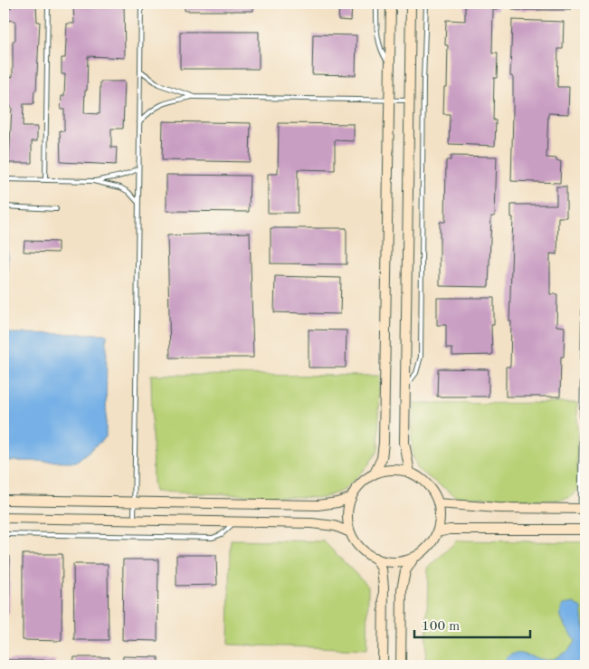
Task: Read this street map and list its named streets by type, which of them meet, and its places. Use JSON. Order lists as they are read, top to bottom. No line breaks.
{"scale_bar":"100 m"}
